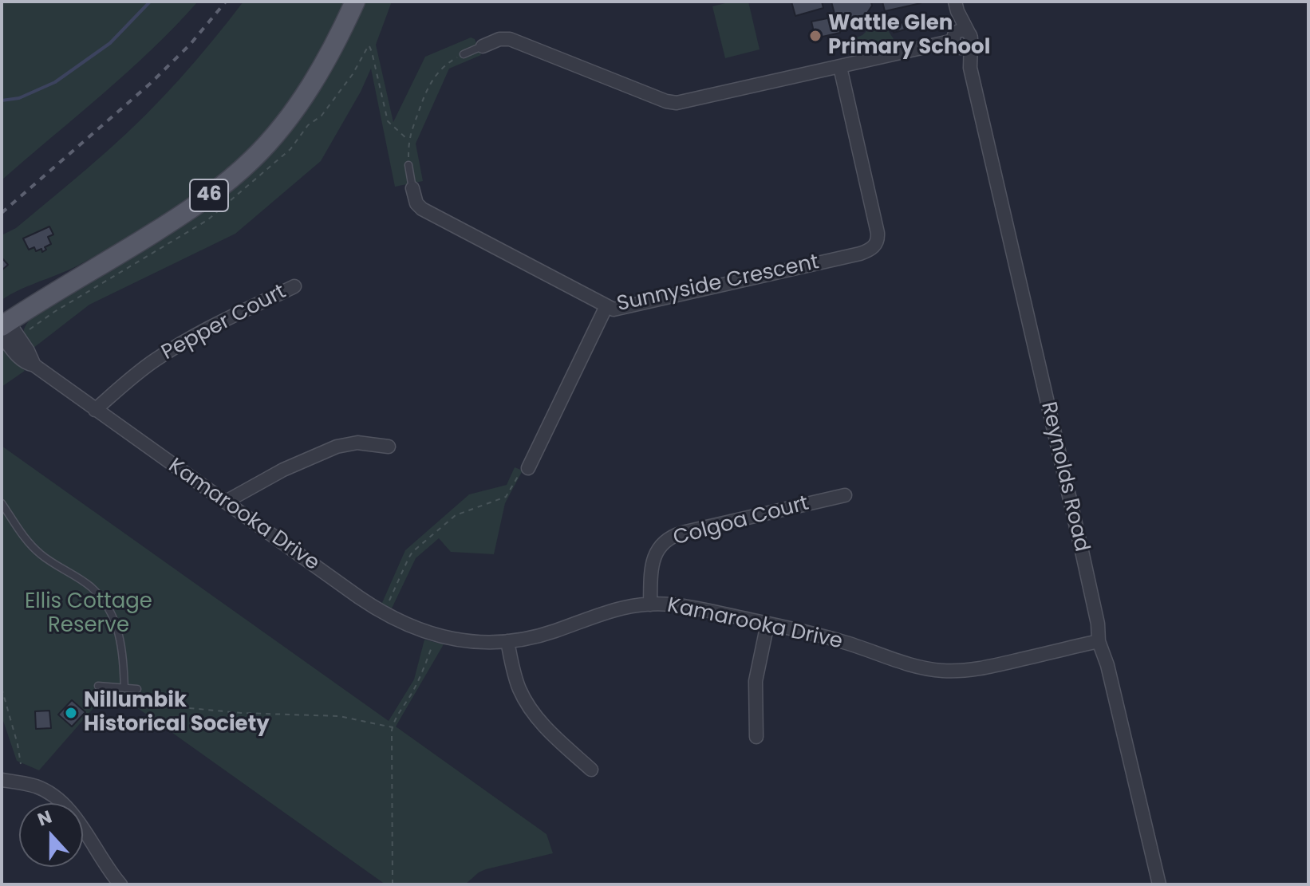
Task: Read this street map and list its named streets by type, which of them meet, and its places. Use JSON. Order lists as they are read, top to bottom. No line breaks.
{"streets":{"main road":["46"],"street":["Sunnyside Crescent","Pepper Court","Reynolds Road","Kamarooka Drive","Colgoa Court"]},"crossings":[["46","Kamarooka Drive"],["Pepper Court","Kamarooka Drive"],["Reynolds Road","Kamarooka Drive"],["Kamarooka Drive","Colgoa Court"]],"parks":["Ellis Cottage Reserve"],"places":["Wattle Glen Primary School","Nillumbik Historical Society"],"north":"top"}
